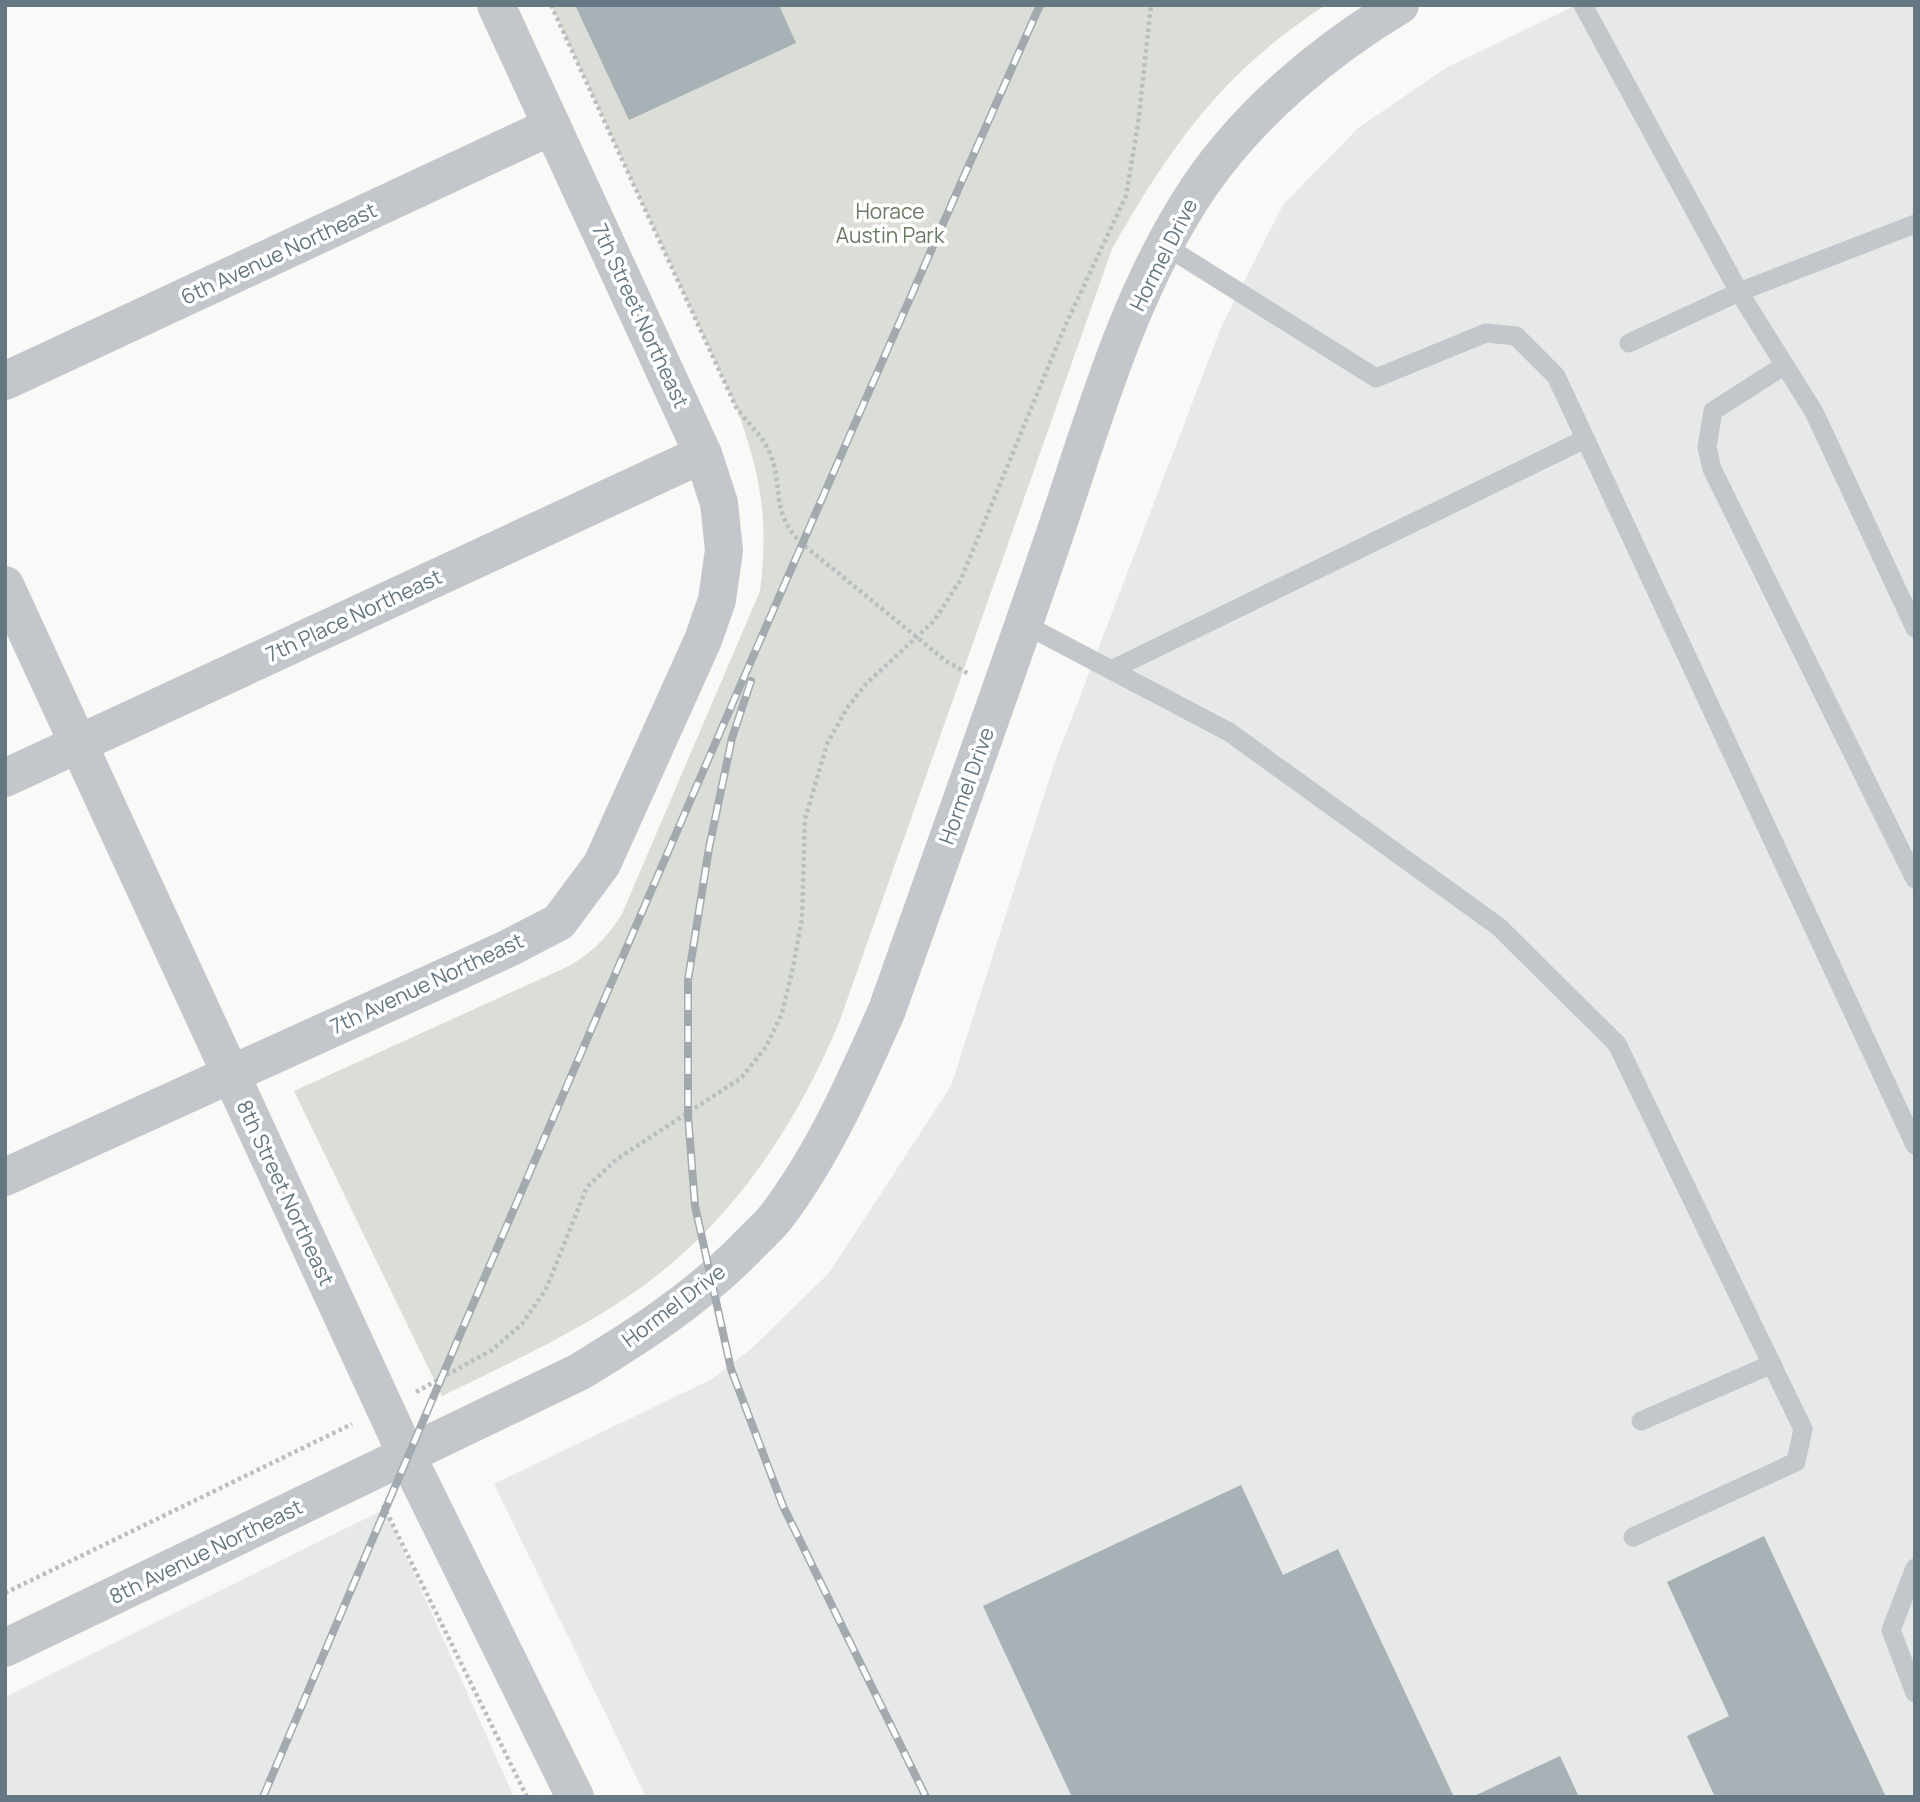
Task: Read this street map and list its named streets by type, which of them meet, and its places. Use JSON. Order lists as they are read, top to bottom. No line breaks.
{"streets":{"street":["6th Avenue Northeast","Hormel Drive","7th Street Northeast","7th Place Northeast","7th Avenue Northeast","8th Street Northeast","8th Avenue Northeast"]},"crossings":[["6th Avenue Northeast","7th Street Northeast"],["Hormel Drive","8th Street Northeast"],["Hormel Drive","8th Avenue Northeast"],["7th Street Northeast","7th Place Northeast"],["7th Street Northeast","7th Avenue Northeast"],["7th Place Northeast","8th Street Northeast"],["7th Avenue Northeast","8th Street Northeast"],["8th Street Northeast","8th Avenue Northeast"]],"parks":["Horace Austin Park"]}
